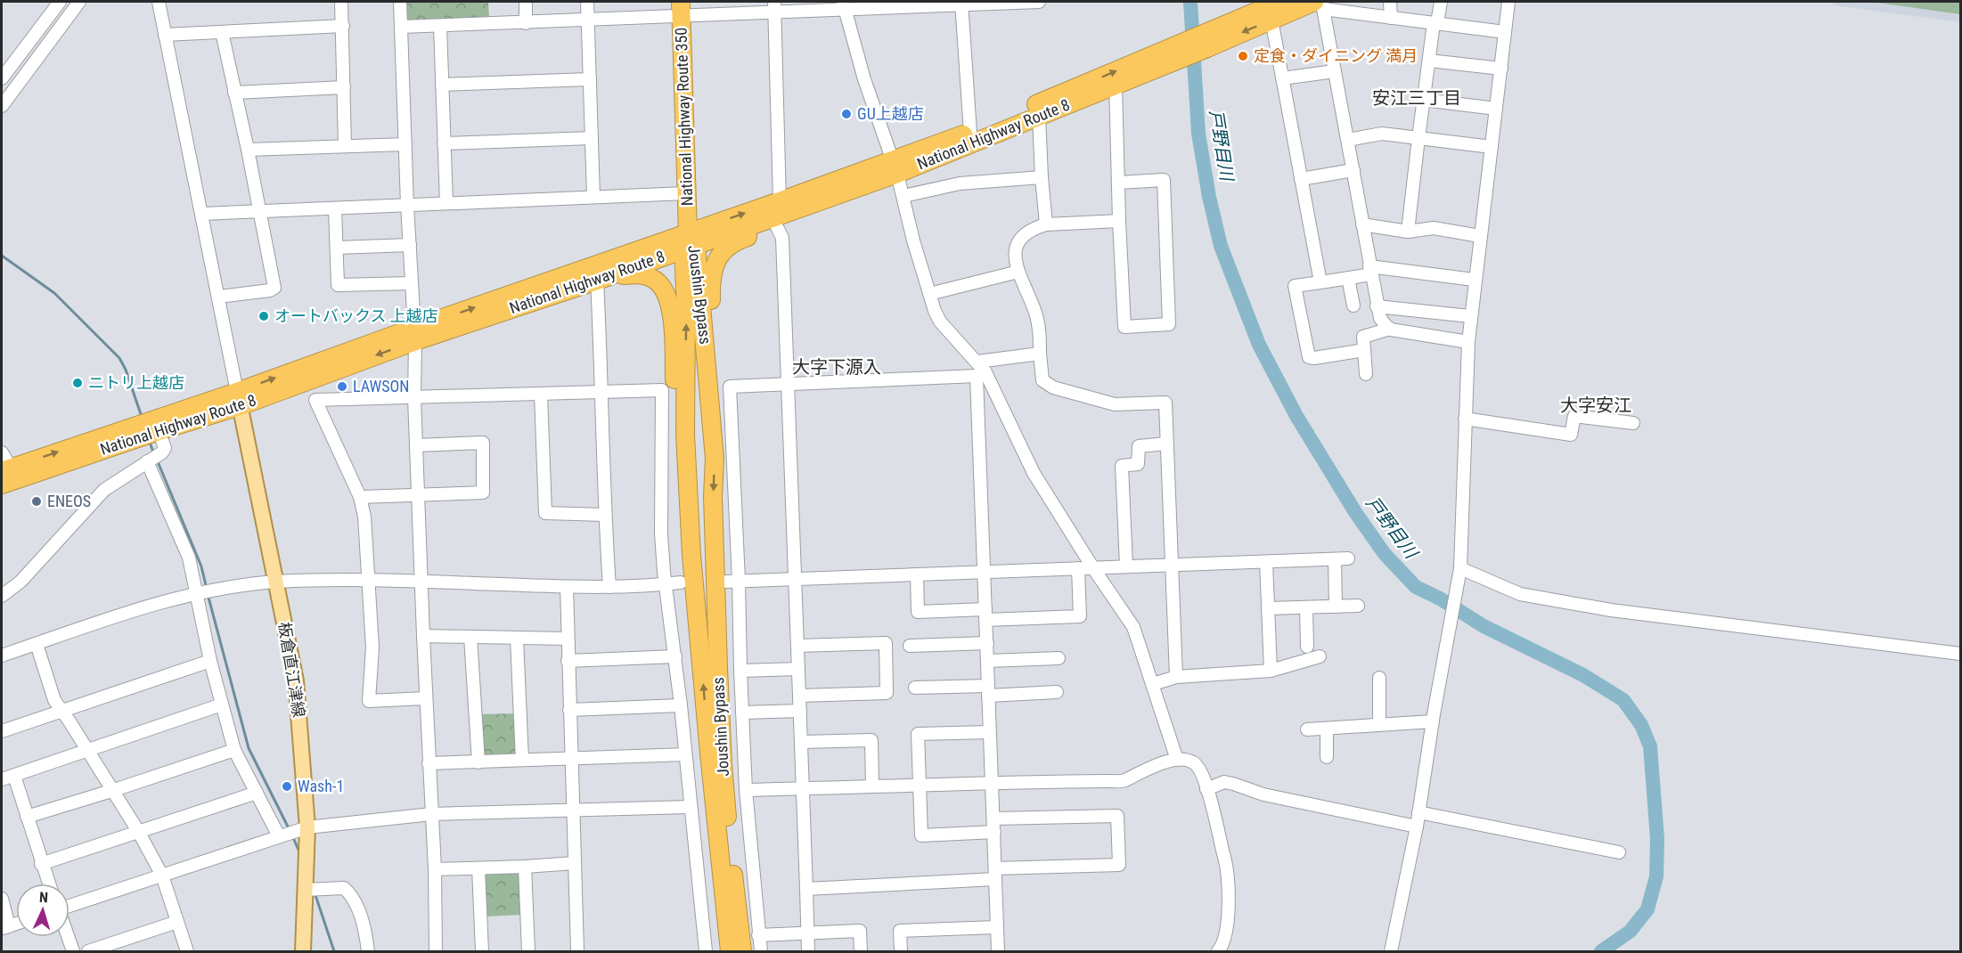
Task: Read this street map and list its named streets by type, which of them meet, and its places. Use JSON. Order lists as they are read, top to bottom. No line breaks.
{"streets":{"highway":["National Highway Route 350","National Highway Route 8","Joushin Bypass"],"main road":["板倉直江津線"]},"crossings":[["National Highway Route 350","National Highway Route 8"],["National Highway Route 350","Joushin Bypass"],["National Highway Route 8","Joushin Bypass"],["National Highway Route 8","板倉直江津線"]],"districts":["安江三丁目","大字下源入","大字安江"],"water":["戸野目川"],"places":["定食・ダイニング 満月","GU上越店","オートバックス 上越店","ニトリ上越店","LAWSON","ENEOS","Wash-1"],"north":"top"}
